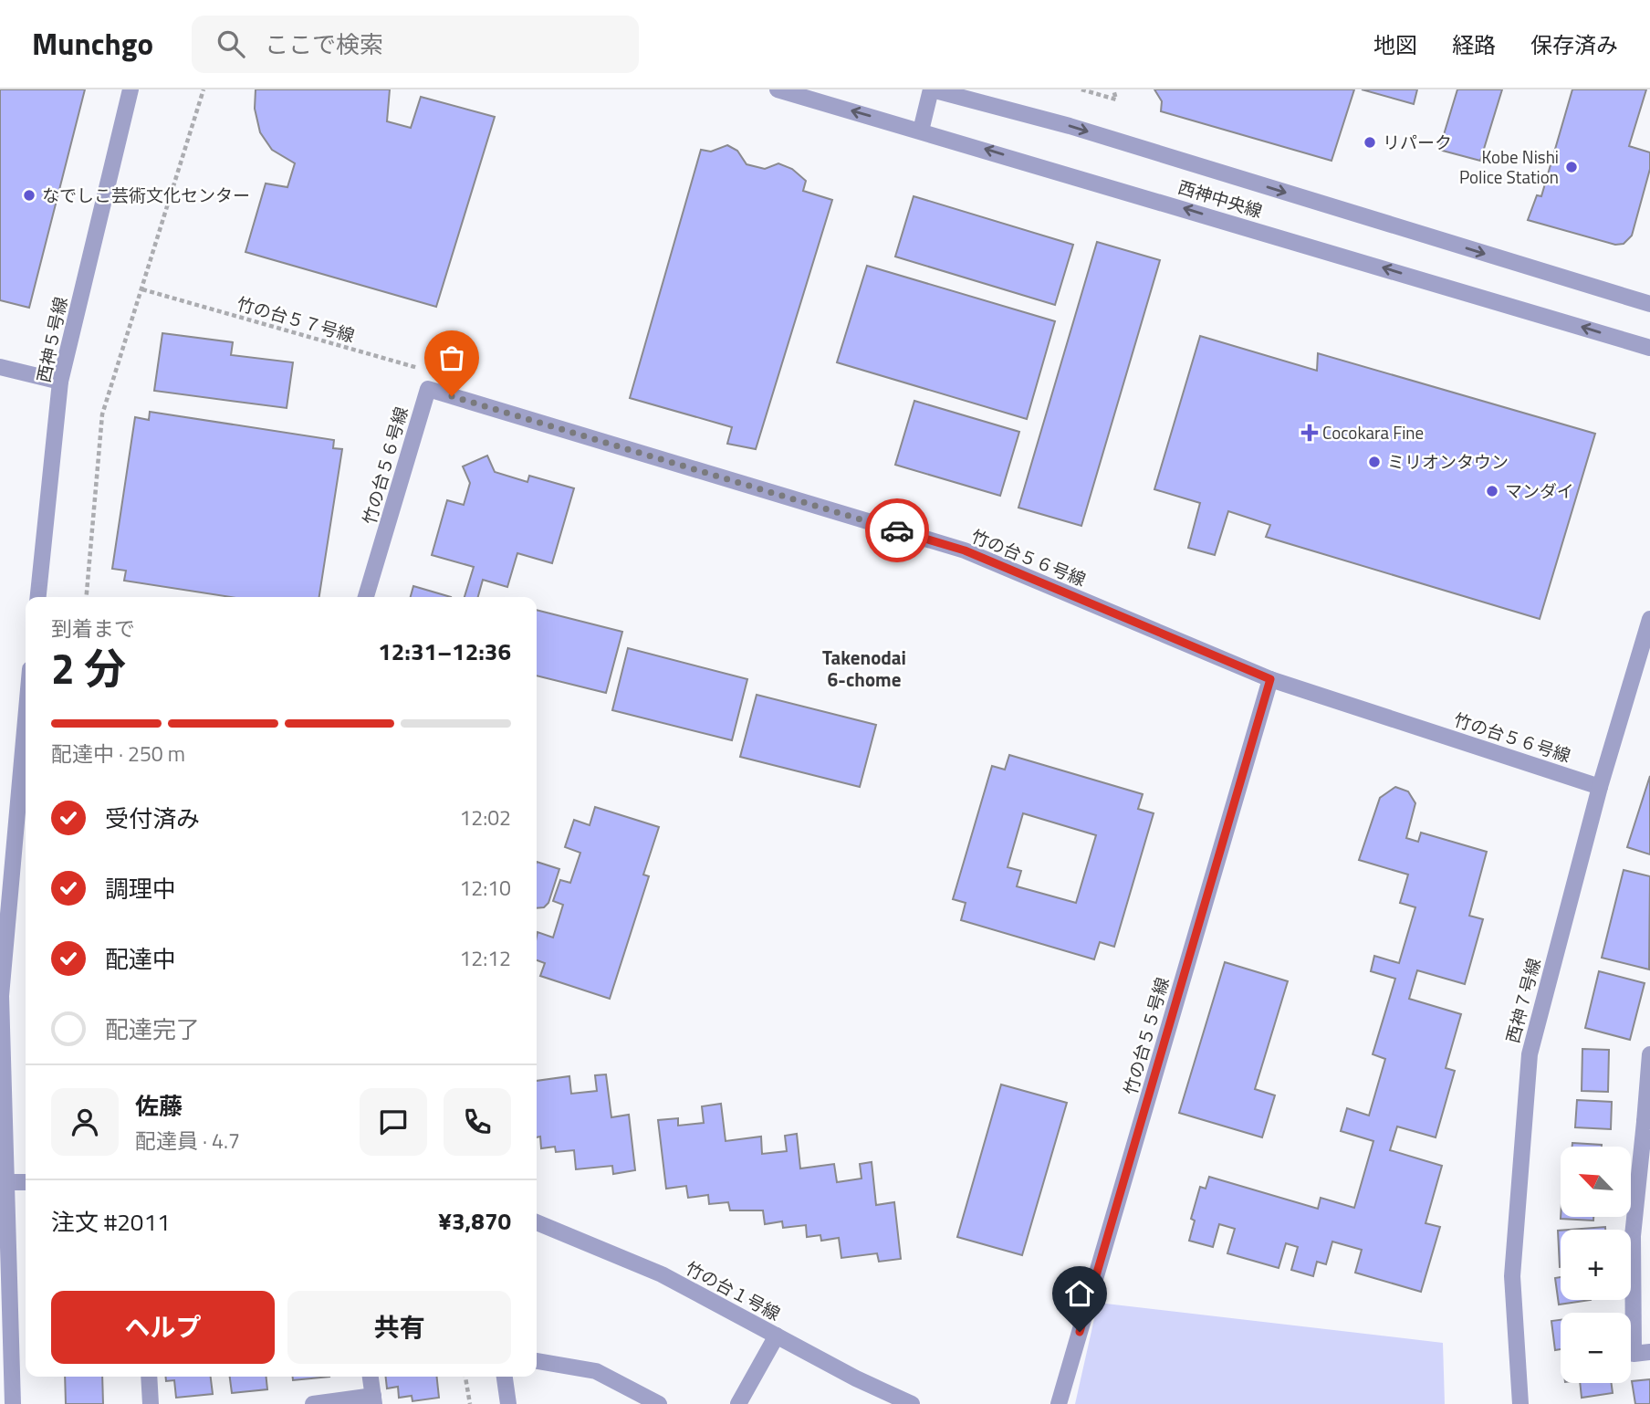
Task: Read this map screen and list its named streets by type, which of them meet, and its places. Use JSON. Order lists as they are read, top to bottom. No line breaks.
{"streets":{"street":["西神中央線","西神５号線","竹の台５６号線","西神７号線","竹の台５５号線","竹の台１号線"],"path":["竹の台５７号線"]},"crossings":[["竹の台５７号線","竹の台５６号線"],["竹の台５６号線","西神７号線"],["竹の台５６号線","竹の台５５号線"]],"districts":["Takenodai 6-chome"],"places":{"other":["リパーク","Kobe Nishi Police Station","なでしこ芸術文化センター","ミリオンタウン","マンダイ"],"health":["Cocokara Fine"]},"north":"top left","page":{"header":"Munchgo","search":"ここで検索","nav":["地図","経路","保存済み"],"heading":["2 分","到着まで","12:31–12:36"],"panel":["佐藤","配達員 · 4.7","注文 #2011","¥3,870"],"bar":"配達中 · 250 m","list":[["受付済み","12:02"],["調理中","12:10"],["配達中","12:12"],"配達完了"],"map_buttons":["+","−"],"buttons":["ヘルプ","共有"]}}
